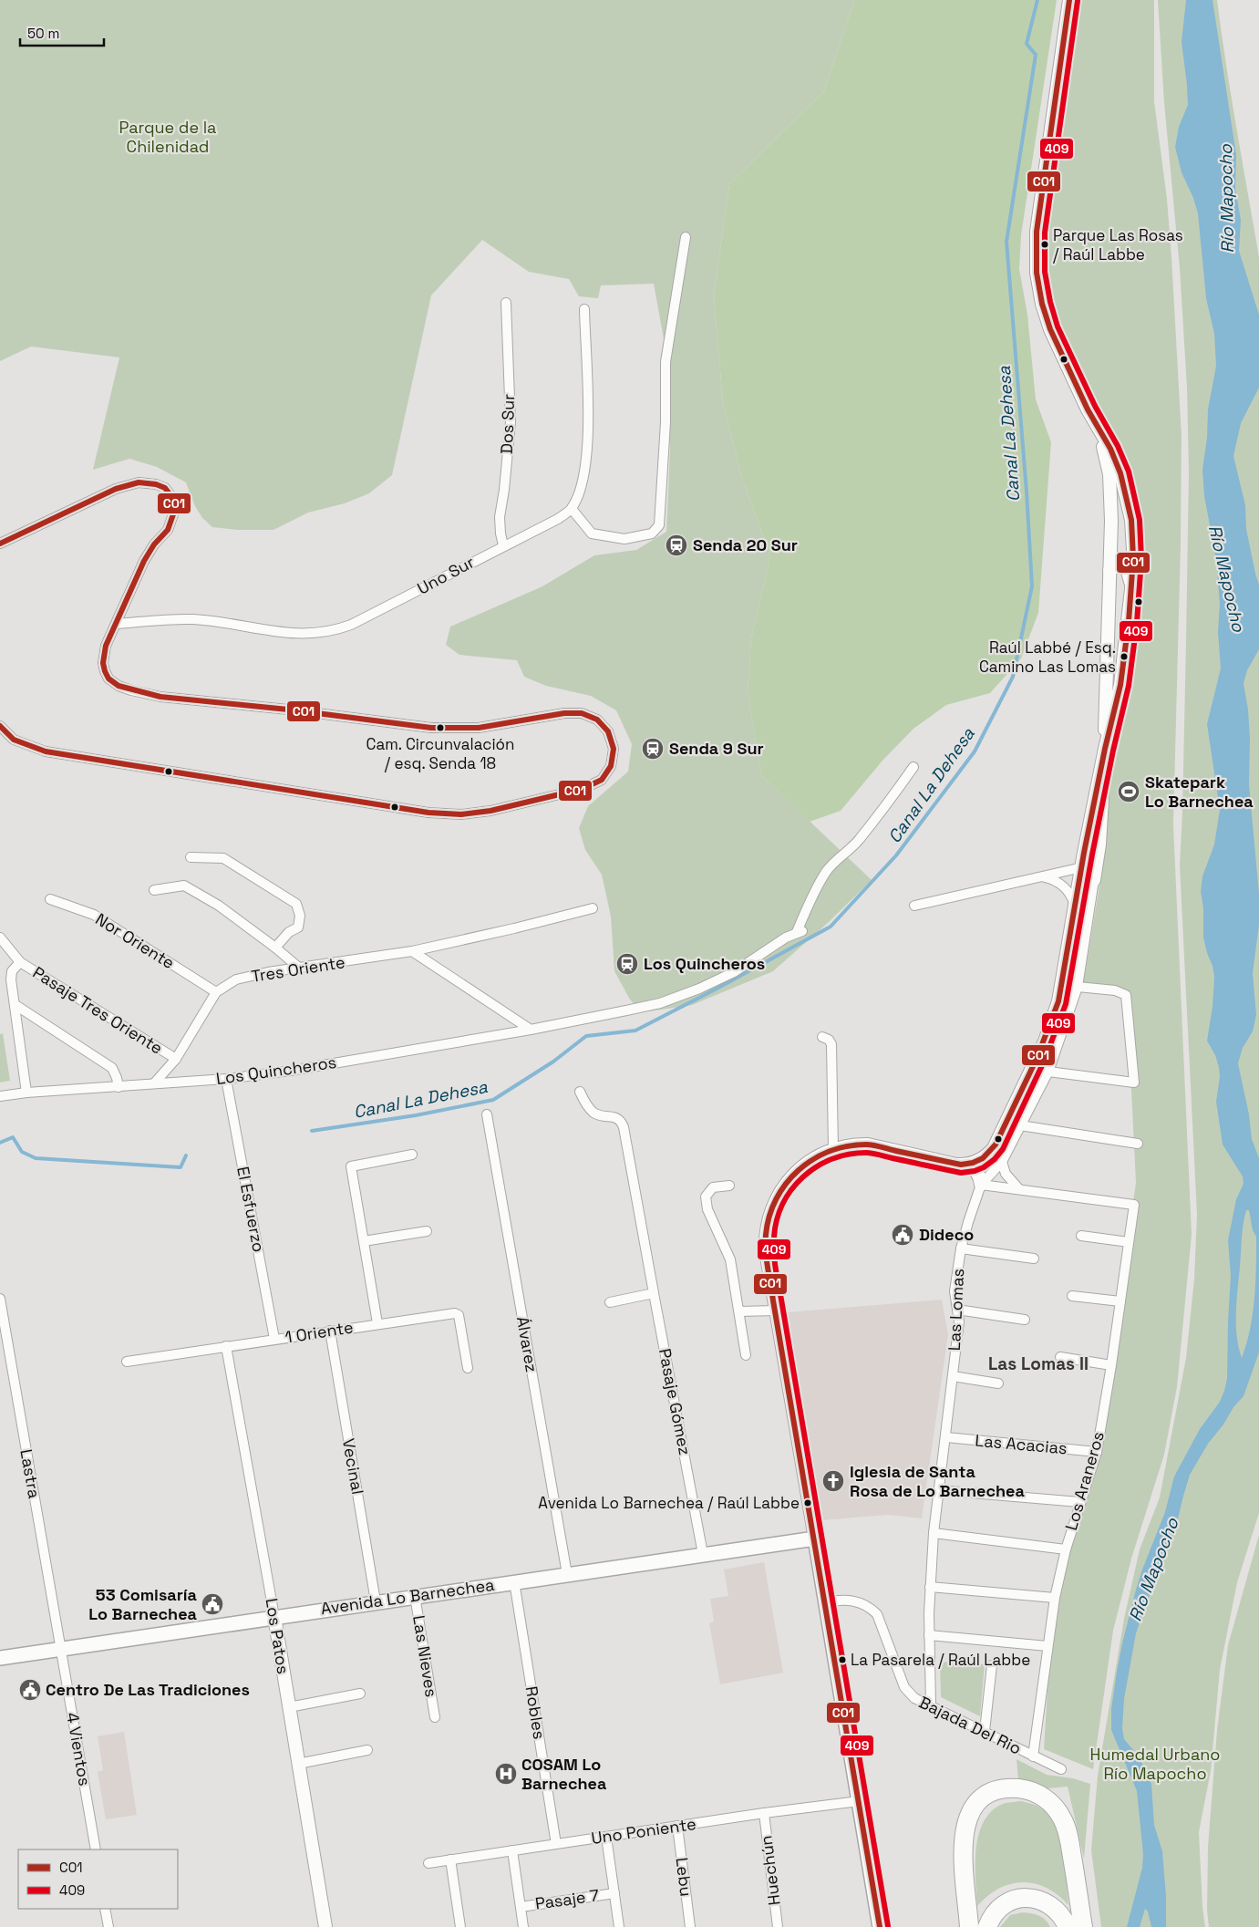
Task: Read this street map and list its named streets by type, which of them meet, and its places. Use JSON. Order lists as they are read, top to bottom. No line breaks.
{"streets":{"main road":["Avenida Lo Barnechea"],"street":["Dos Sur","Uno Sur","Nor Oriente","Tres Oriente","Pasaje Tres Oriente","Los Quincheros","El Esfuerzo","Las Lomas","1 Oriente","Álvarez","Pasaje Gómez","Las Acacias","Vecinal","Lastra","Los Araneros","Los Patos","Las Nieves","Robles","Bajada Del Rio","4 Vientos","Uno Poniente","Huechún","Lebu","Pasaje 7"]},"crossings":[["Dos Sur","Uno Sur"],["Nor Oriente","Tres Oriente"],["Tres Oriente","Pasaje Tres Oriente"],["Tres Oriente","Los Quincheros"],["Los Quincheros","El Esfuerzo"],["El Esfuerzo","1 Oriente"],["Las Lomas","Las Acacias"],["Las Lomas","Bajada Del Rio"],["1 Oriente","Vecinal"],["1 Oriente","Los Patos"],["Álvarez","Avenida Lo Barnechea"],["Pasaje Gómez","Avenida Lo Barnechea"],["Las Acacias","Los Araneros"],["Vecinal","Avenida Lo Barnechea"],["Lastra","Avenida Lo Barnechea"],["Lastra","4 Vientos"],["Los Araneros","Bajada Del Rio"],["Avenida Lo Barnechea","Los Patos"],["Avenida Lo Barnechea","Las Nieves"],["Avenida Lo Barnechea","Robles"],["Avenida Lo Barnechea","4 Vientos"],["Robles","Uno Poniente"],["Uno Poniente","Huechún"],["Uno Poniente","Lebu"]],"districts":["Las Lomas II"],"water":["Río Mapocho","Canal La Dehesa"],"parks":["Parque de la Chilenidad","Humedal Urbano Río Mapocho"],"places":{"other":["Parque Las Rosas / Raúl Labbe","Raúl Labbé / Esq. Camino Las Lomas","Cam. Circunvalación / esq. Senda 18","Avenida Lo Barnechea / Raúl Labbe","La Pasarela / Raúl Labbe"],"station":["Senda 20 Sur","Senda 9 Sur","Los Quincheros"],"sports":["Skatepark Lo Barnechea"],"public building":["Dideco","53 Comisaría Lo Barnechea","Centro De Las Tradiciones"],"church":["Iglesia de Santa Rosa de Lo Barnechea"],"hospital":["COSAM Lo Barnechea"]},"lines":["transit line C01","transit line 409"],"legend":["C01","409"],"scale_bar":"50 m"}
